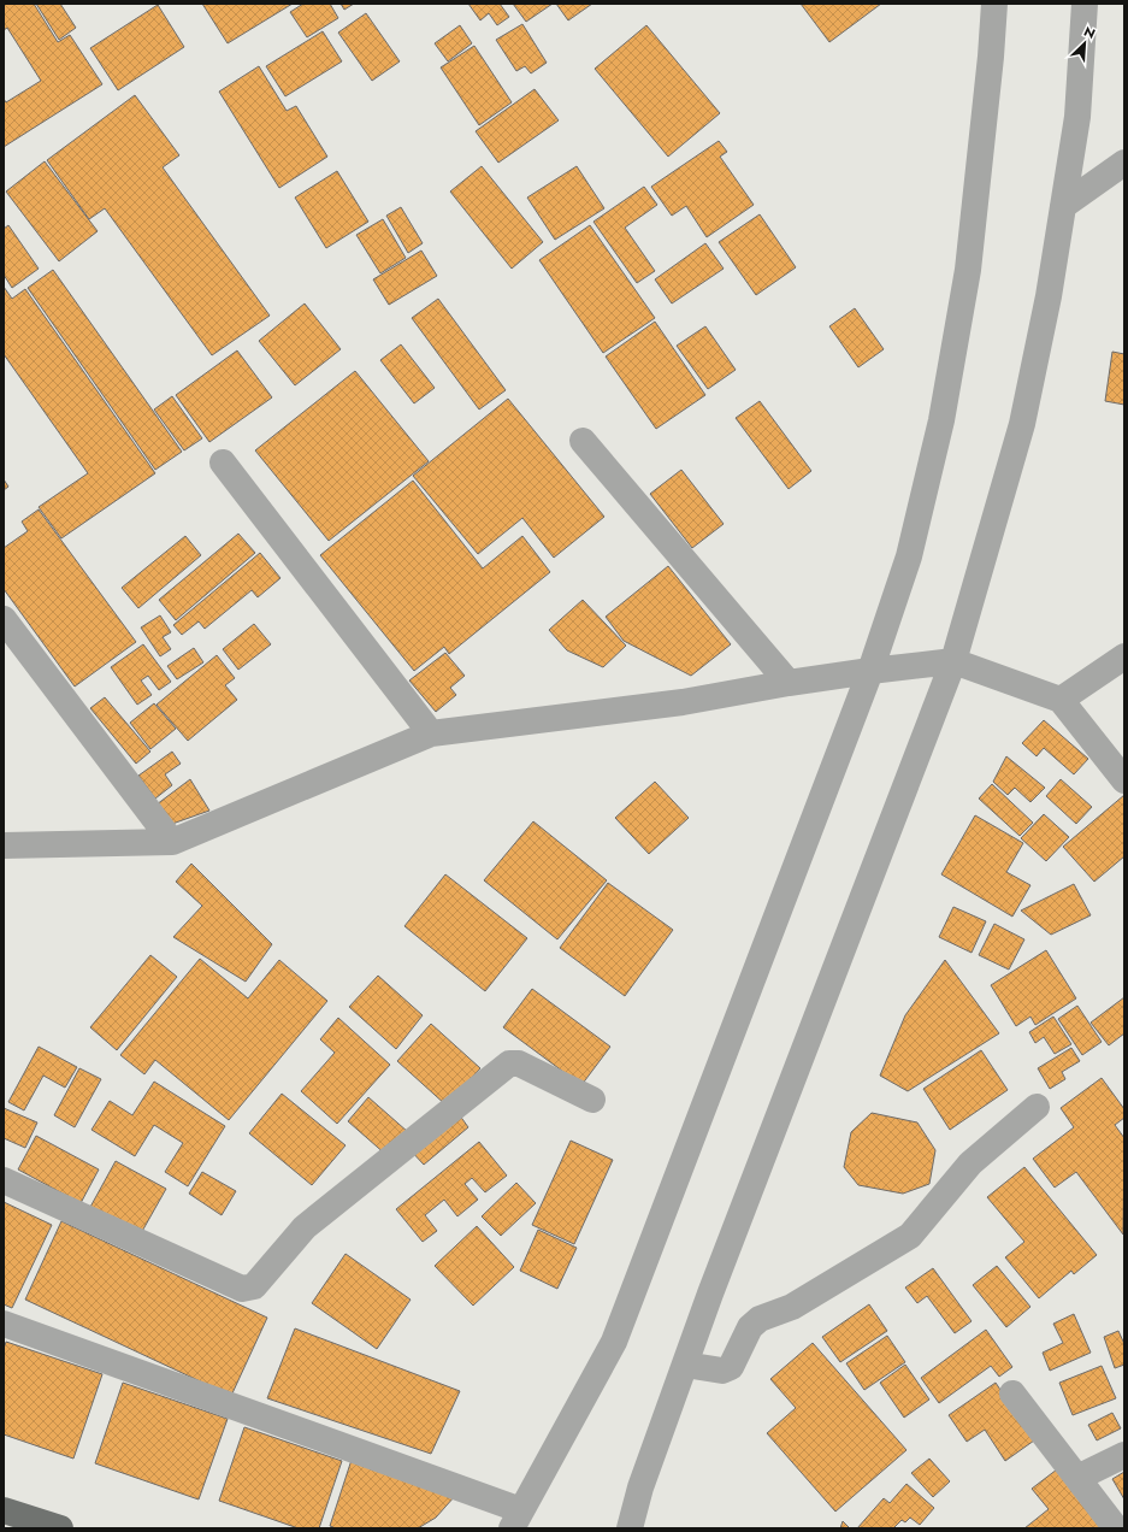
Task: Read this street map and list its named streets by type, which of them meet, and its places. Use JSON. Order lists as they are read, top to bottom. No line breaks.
{"north":"top right"}
